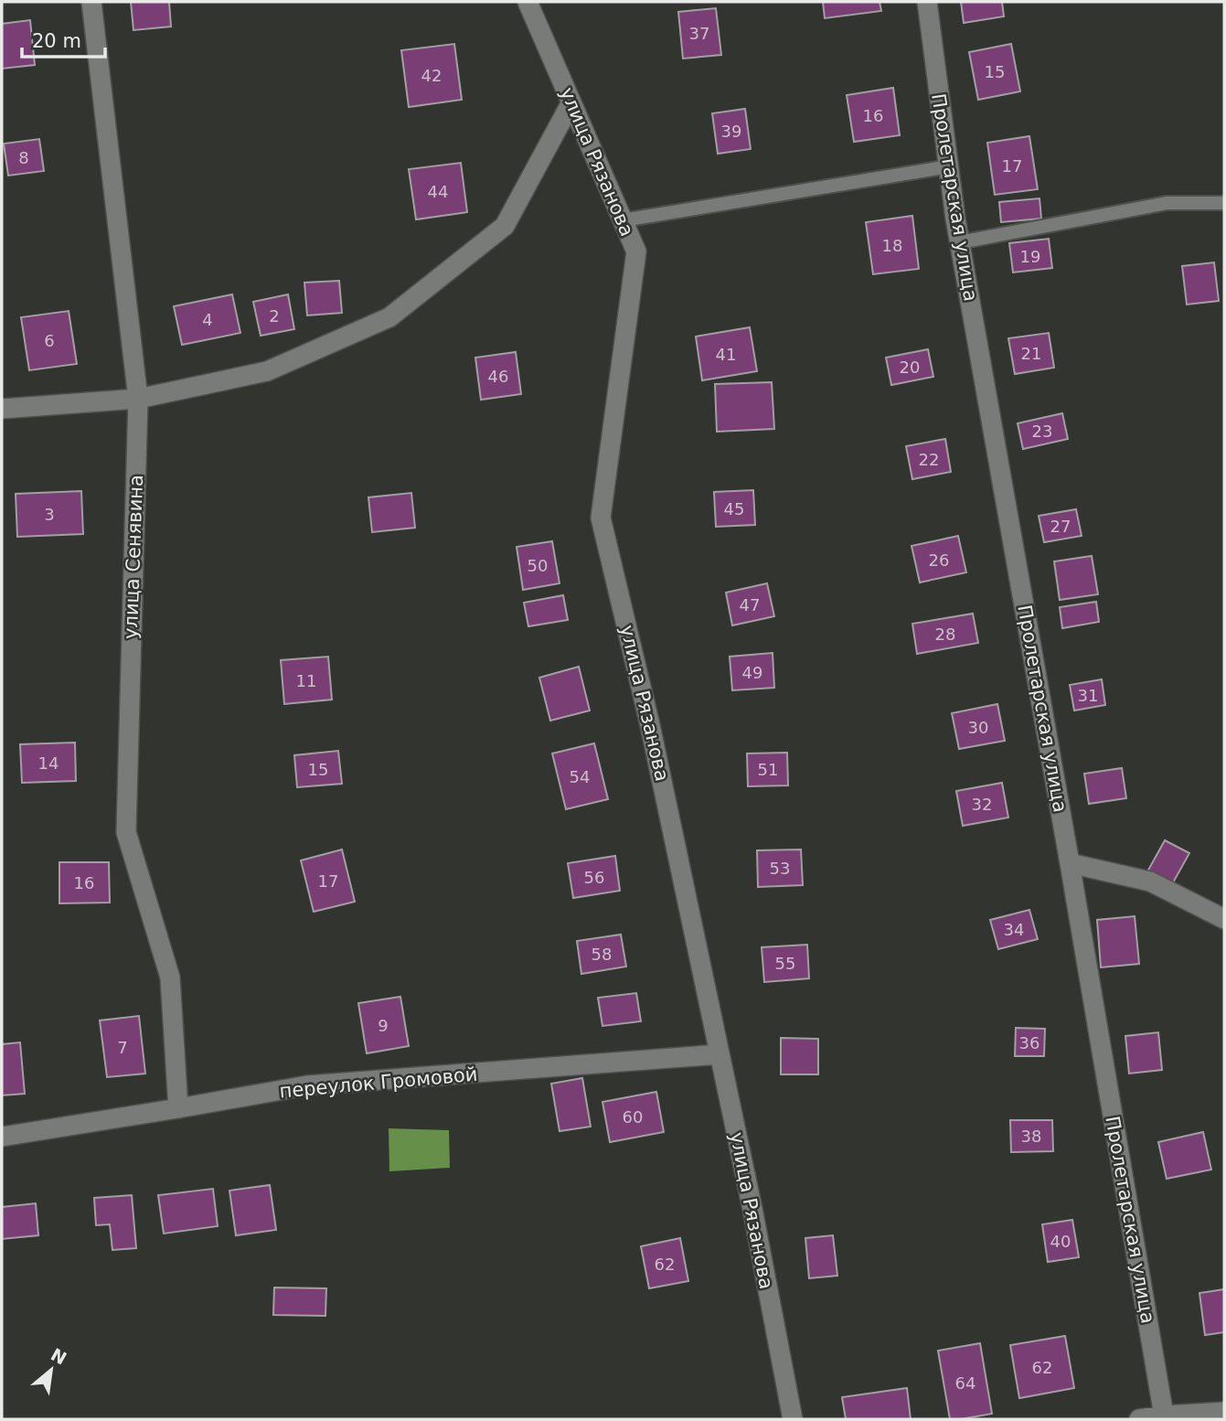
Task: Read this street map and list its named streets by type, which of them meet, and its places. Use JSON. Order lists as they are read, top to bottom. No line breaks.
{"streets":{"street":["улица Рязанова","Пролетарская улица","улица Сенявина","переулок Громовой"]},"crossings":[["улица Рязанова","переулок Громовой"],["улица Сенявина","переулок Громовой"]],"house_numbers":["37","15","42","16","39","8","17","44","18","19","2","4","6","21","41","20","46","23","22","45","3","27","26","50","47","28","49","11","31","30","14","15","51","54","32","53","56","17","16","34","58","55","9","36","7","60","38","40","62","62","64"],"scale_bar":"20 m","north":"top right"}
